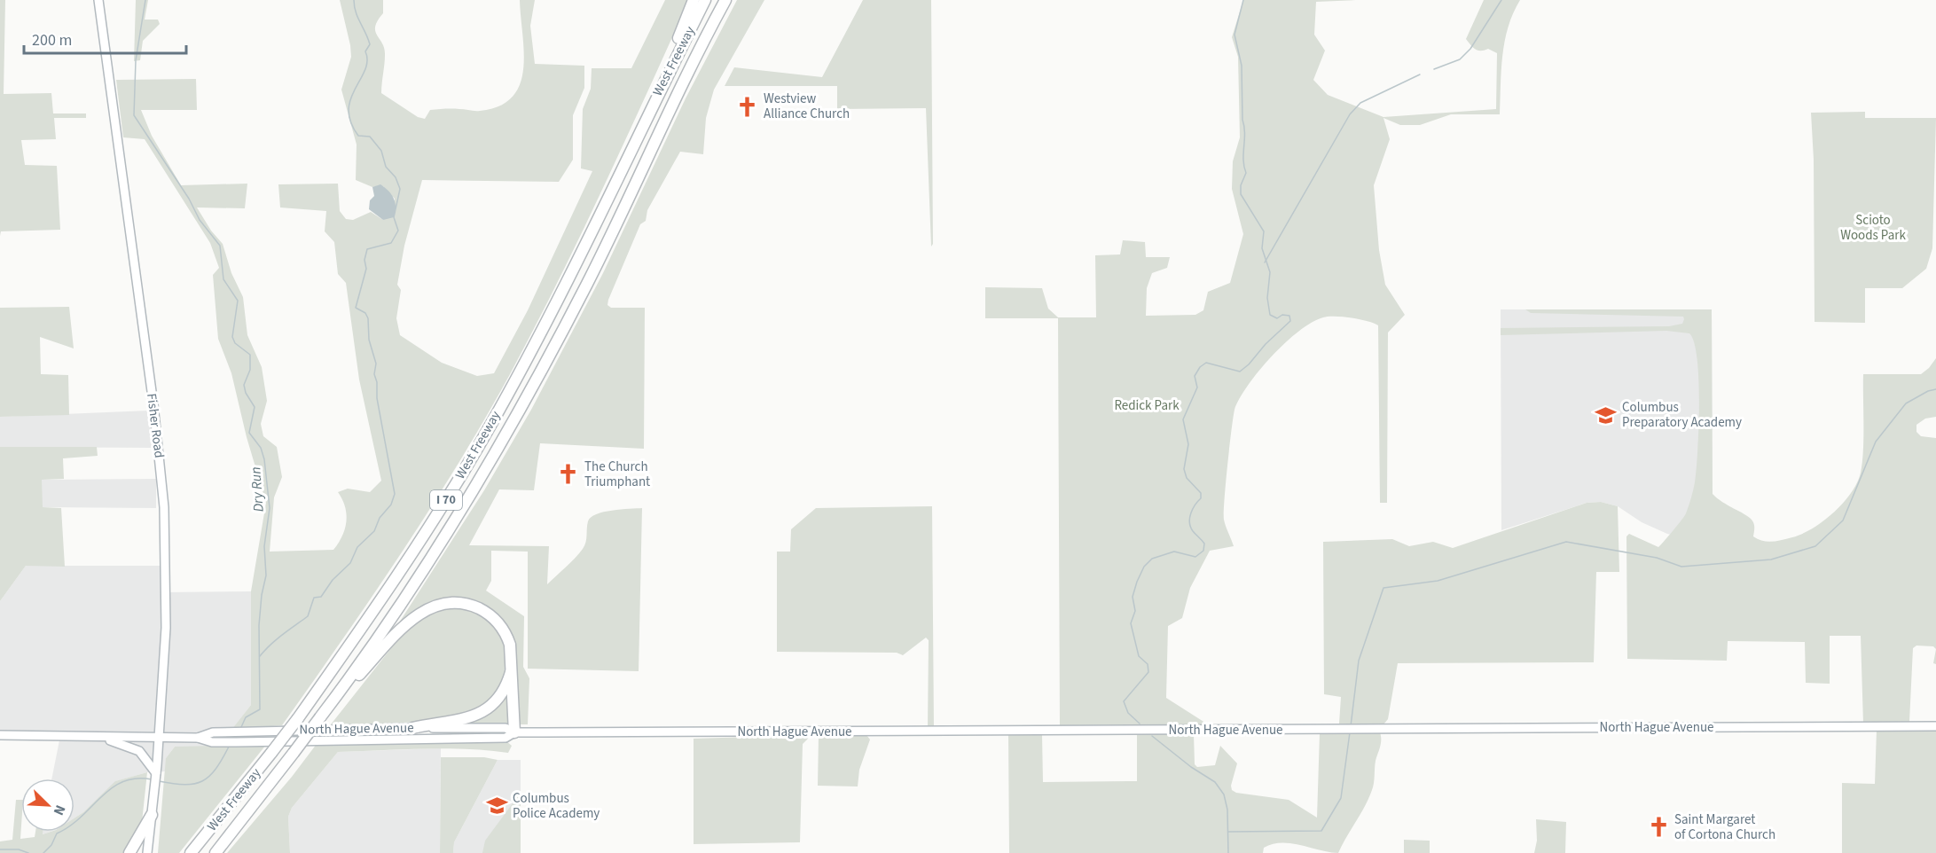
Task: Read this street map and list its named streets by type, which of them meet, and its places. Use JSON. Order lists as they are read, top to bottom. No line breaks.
{"streets":{"highway":["West Freeway","I 70"],"main road":["Fisher Road","North Hague Avenue"]},"crossings":[["Fisher Road","North Hague Avenue"]],"water":["Dry Run"],"parks":["Scioto Woods Park","Redick Park"],"places":{"church":["Westview Alliance Church","The Church Triumphant","Saint Margaret of Cortona Church"],"school or university":["Columbus Preparatory Academy","Columbus Police Academy"]},"scale_bar":"200 m","north":"bottom right"}
